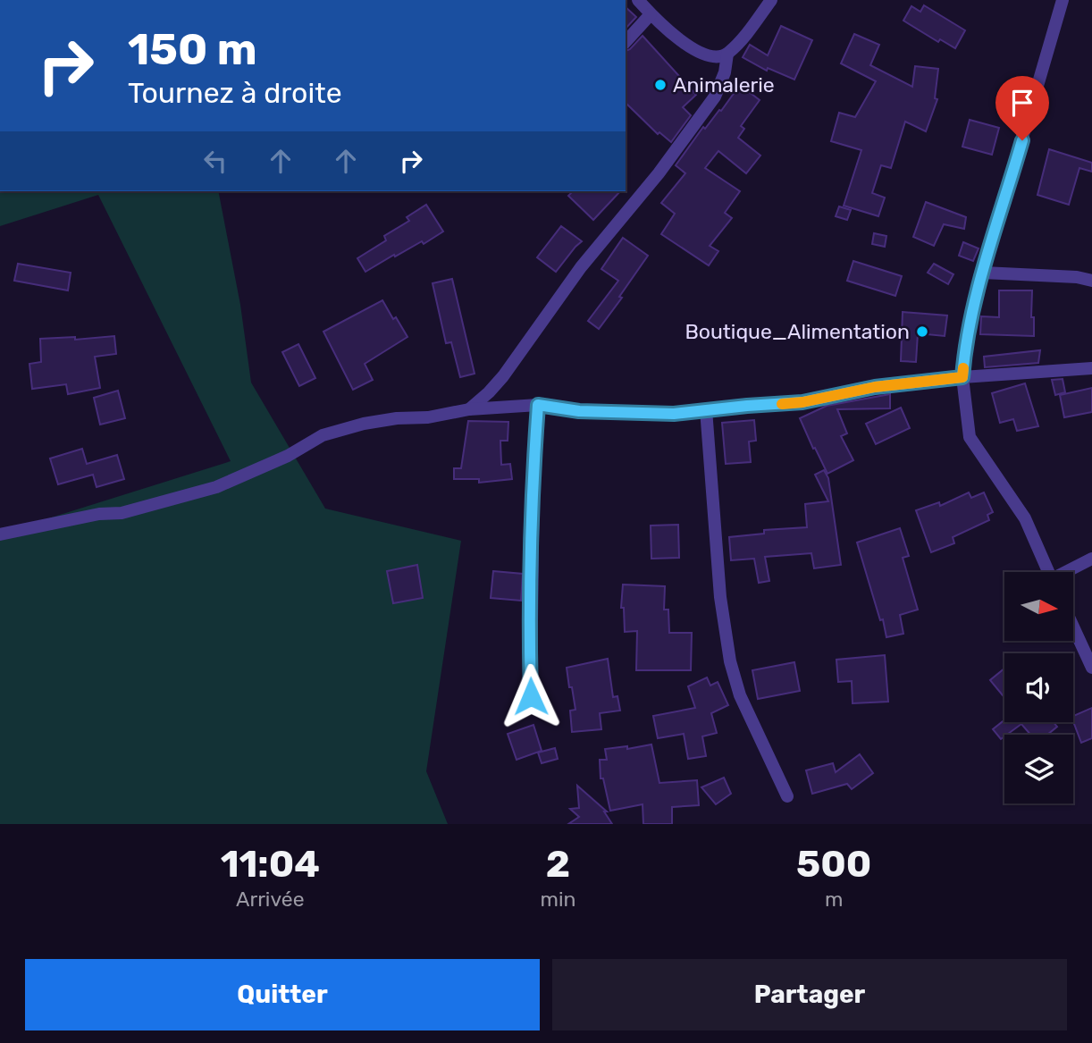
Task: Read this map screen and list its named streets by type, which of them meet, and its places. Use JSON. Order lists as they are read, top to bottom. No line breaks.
{"places":["Animalerie","Boutique_Alimentation"],"north":"right","page":{"turn":["150 m","Tournez à droite"],"eta":["11:04","Arrivée","2","min","500","m"],"buttons":["Quitter","Partager"]}}
